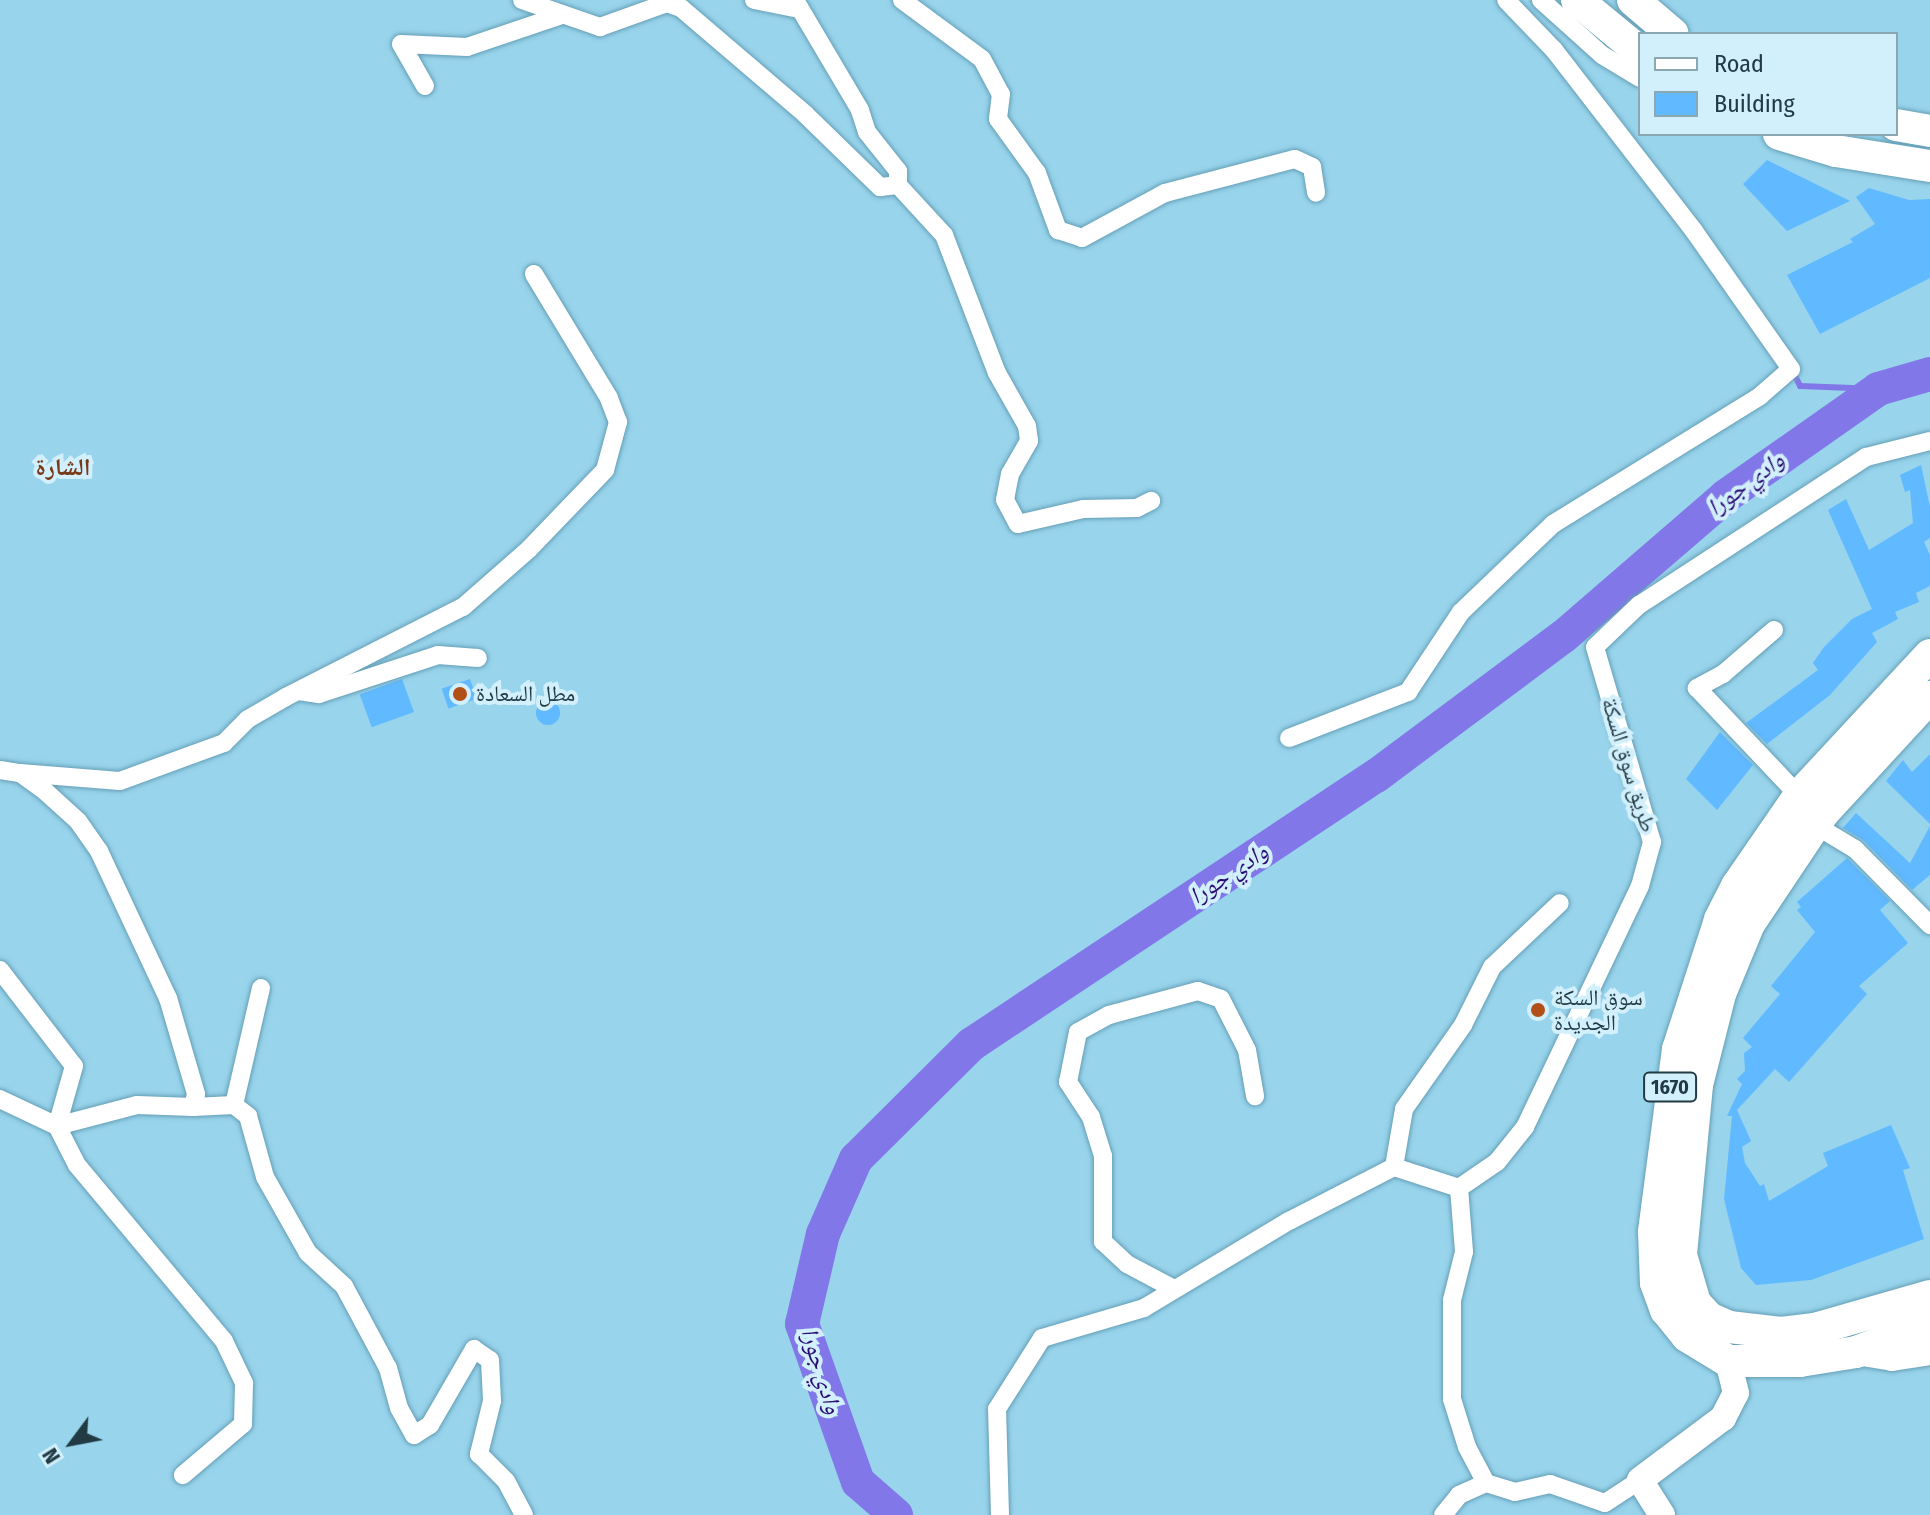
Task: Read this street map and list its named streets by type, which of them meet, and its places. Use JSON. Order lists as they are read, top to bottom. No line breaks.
{"streets":{"highway":["1670"],"street":["طريق سوق السكة"]},"districts":["الشارة"],"water":["وادي جورا"],"places":["مطل السعادة","سوق السكة الجديدة"],"legend":["Road","Building"],"north":"bottom left"}
